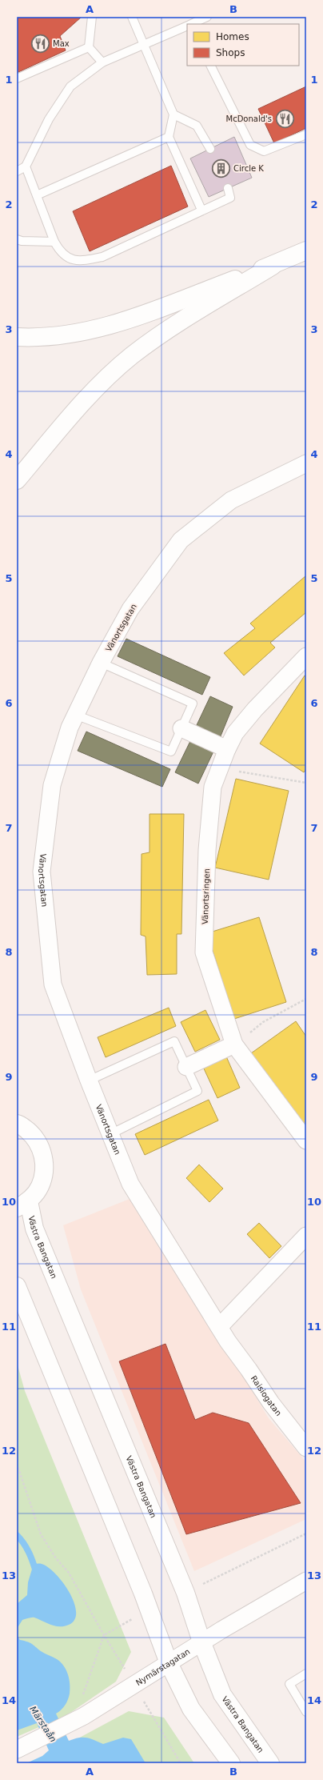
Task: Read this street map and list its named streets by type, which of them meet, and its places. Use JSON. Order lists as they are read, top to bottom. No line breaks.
{"streets":{"street":["Vänortsgatan","Vänortsringen","Västra Bangatan","Raisiogatan","Nymärstagatan"]},"crossings":[["Vänortsgatan","Raisiogatan"],["Västra Bangatan","Nymärstagatan"]],"water":["Märstaån"],"places":{"restaurant":["Max","McDonald's"],"building":["Circle K"]},"legend":["Homes","Shops"],"grid":{"columns":["A","B"],"rows":["1","2","3","4","5","6","7","8","9","10","11","12","13","14"]}}
